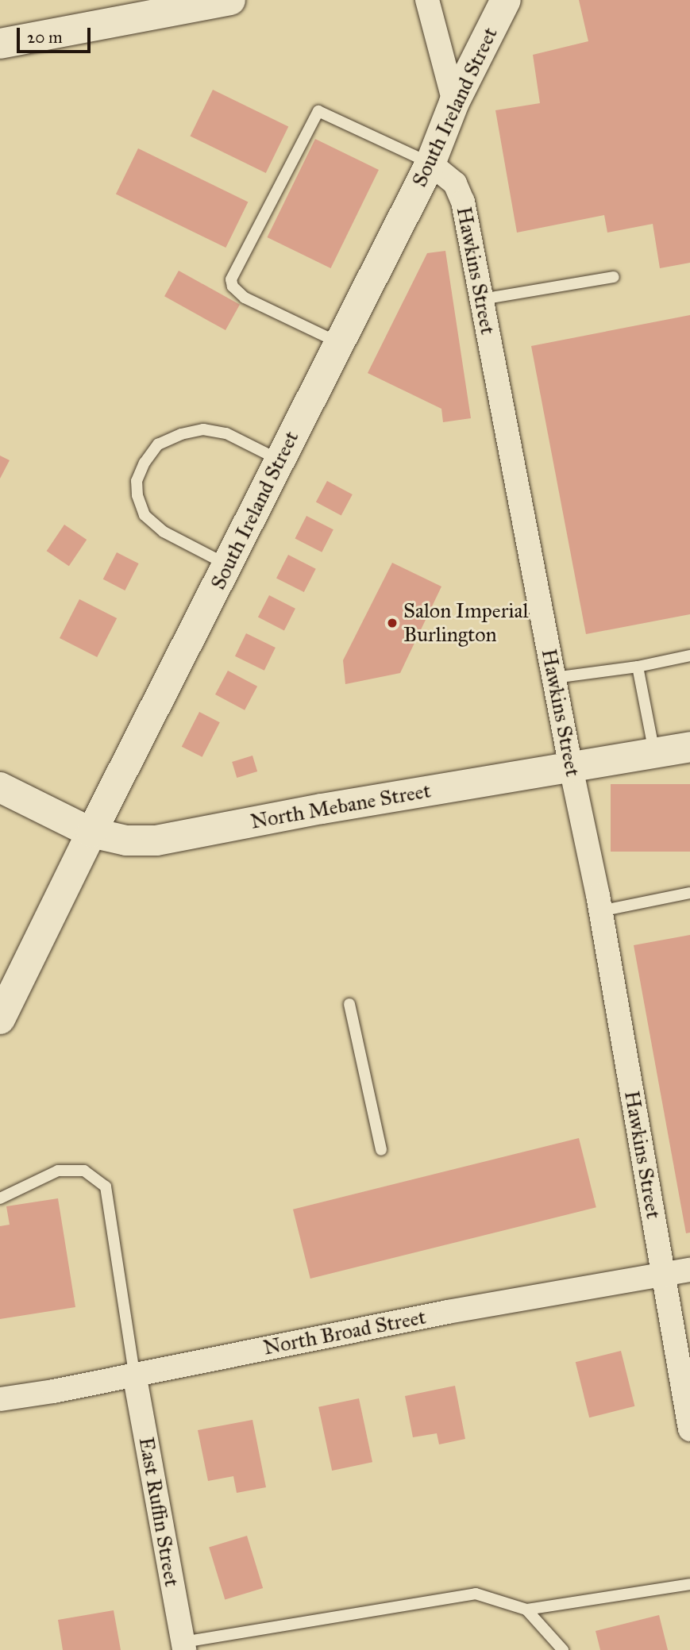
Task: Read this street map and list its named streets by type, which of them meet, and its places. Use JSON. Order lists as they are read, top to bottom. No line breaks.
{"streets":{"street":["South Ireland Street","Hawkins Street","North Mebane Street","North Broad Street","East Ruffin Street"]},"crossings":[["South Ireland Street","Hawkins Street"],["South Ireland Street","North Mebane Street"],["Hawkins Street","North Mebane Street"],["Hawkins Street","North Broad Street"],["North Broad Street","East Ruffin Street"]],"places":["Salon Imperial Burlington"],"scale_bar":"20 m"}
